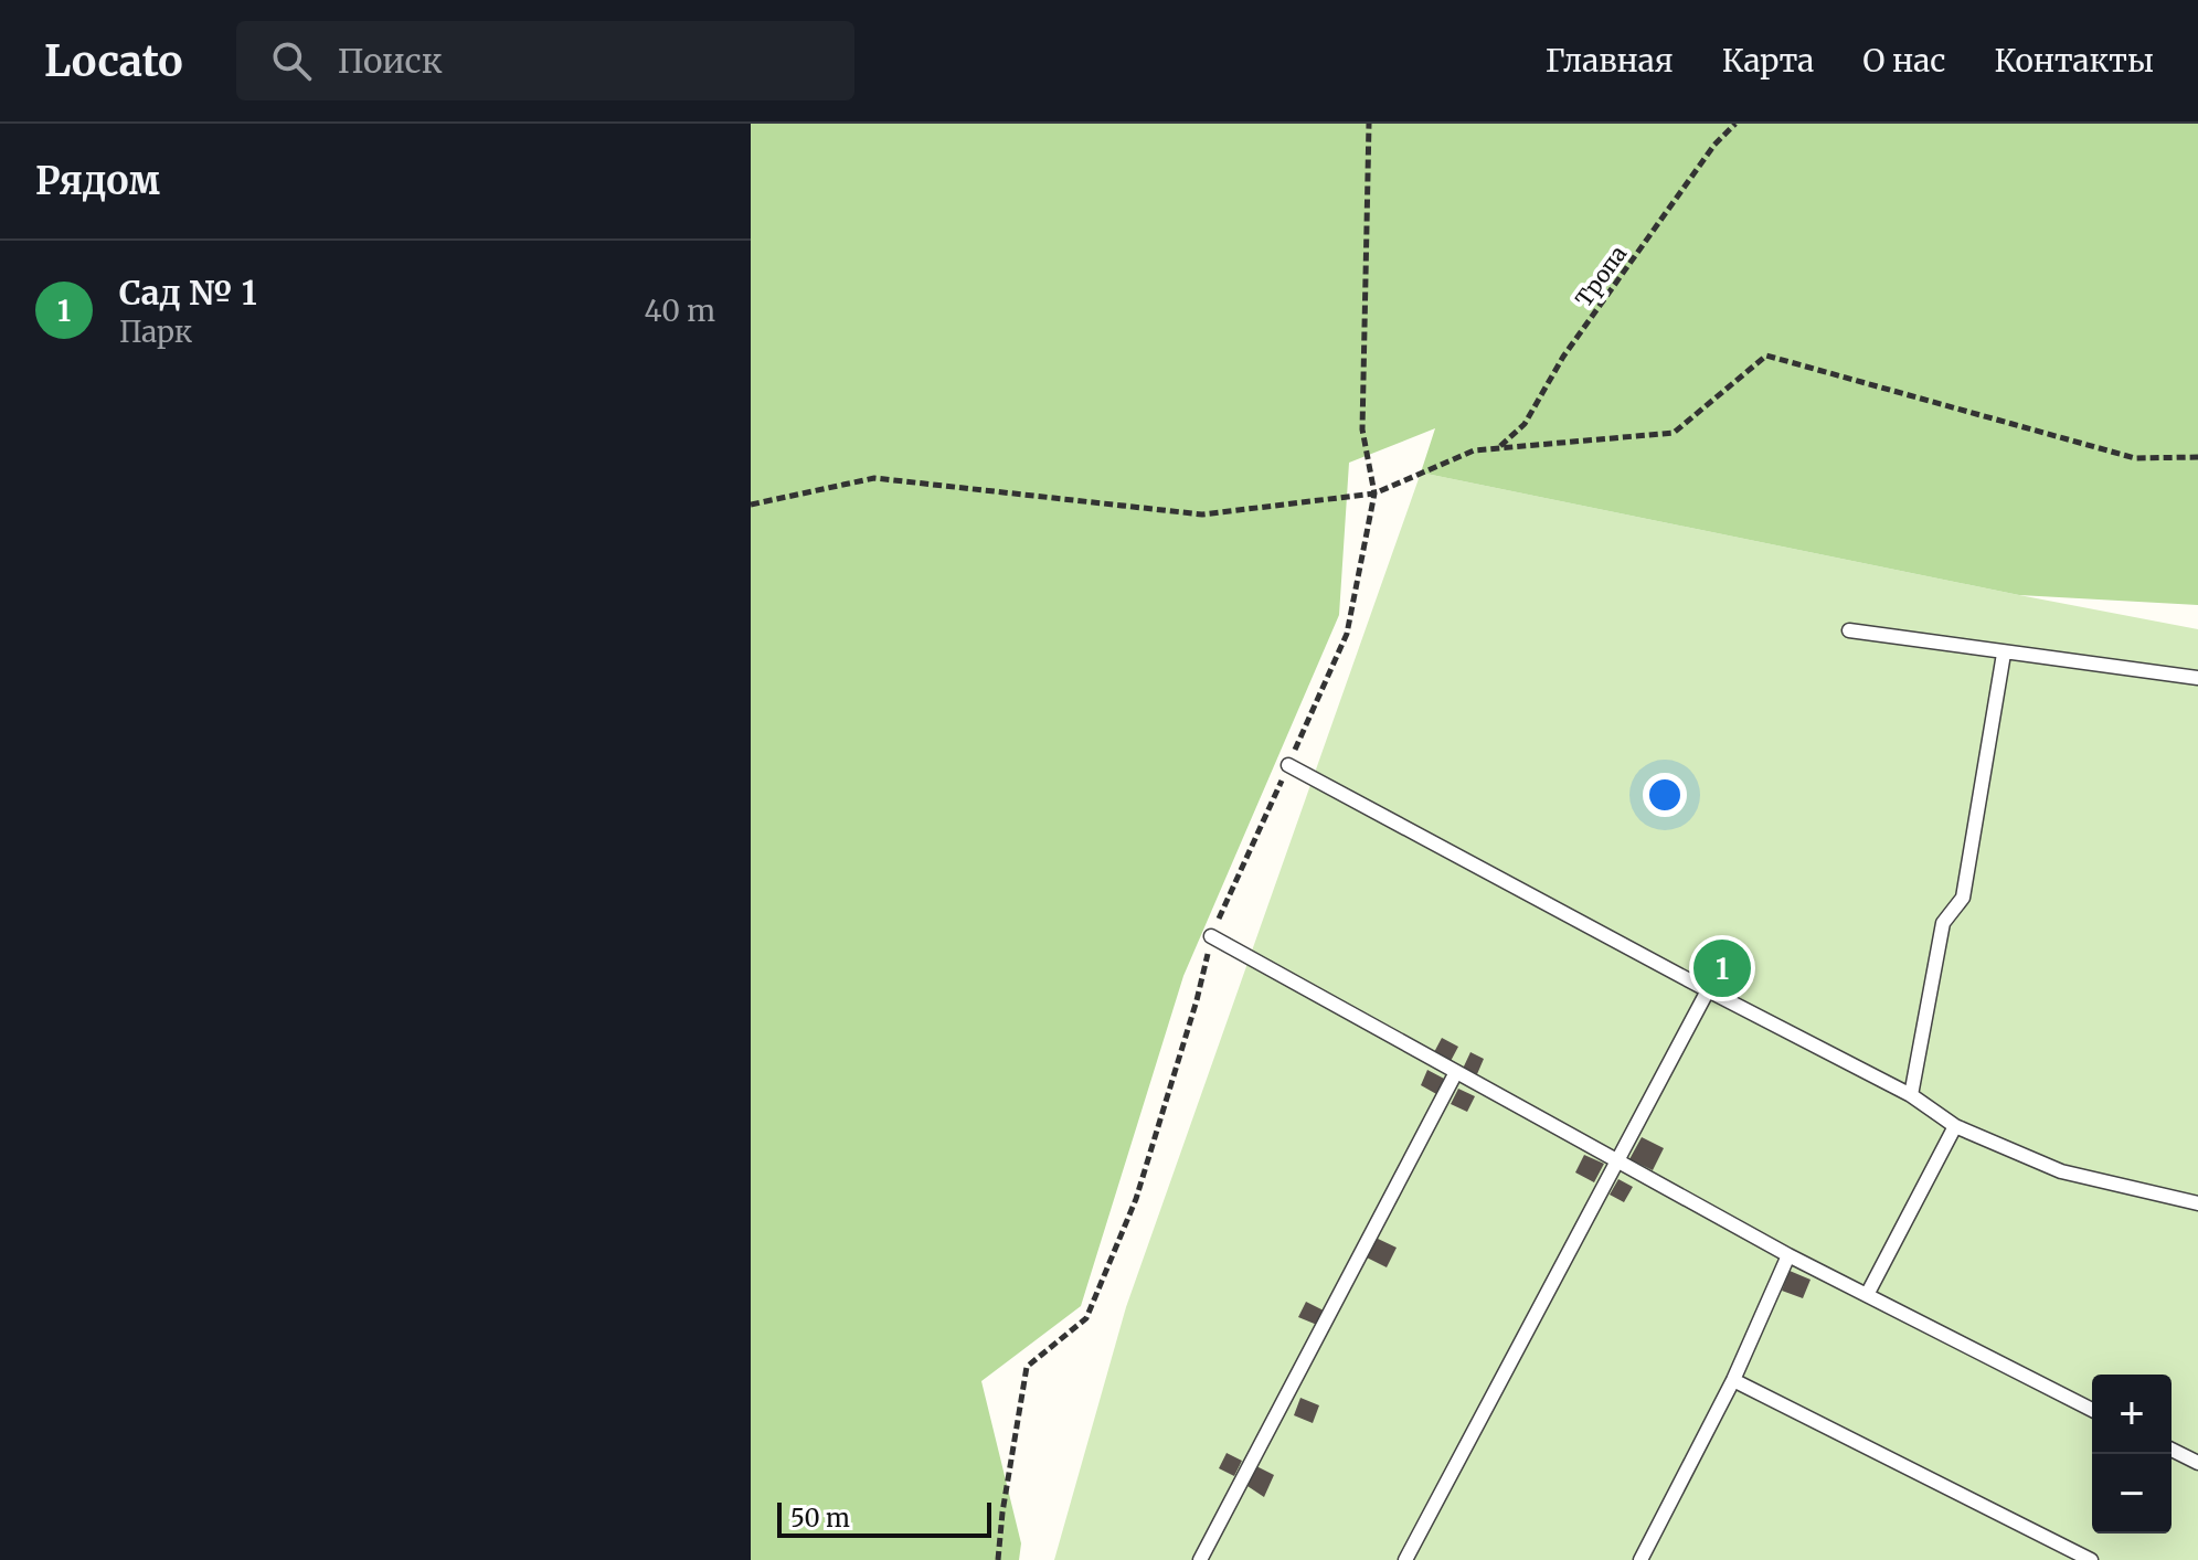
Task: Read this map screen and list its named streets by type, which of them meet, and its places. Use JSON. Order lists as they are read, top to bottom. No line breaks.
{"streets":{"path":["Тропа"]},"scale_bar":"50 m","page":{"header":"Locato","search":"Поиск","nav":["Главная","Карта","О нас","Контакты"],"heading":"Рядом","list":[{"mark":"1","name":"Сад № 1","note":"Парк","value":"40 m"}],"pins":"1","map_buttons":["+","−"],"scale":"50 m"}}
